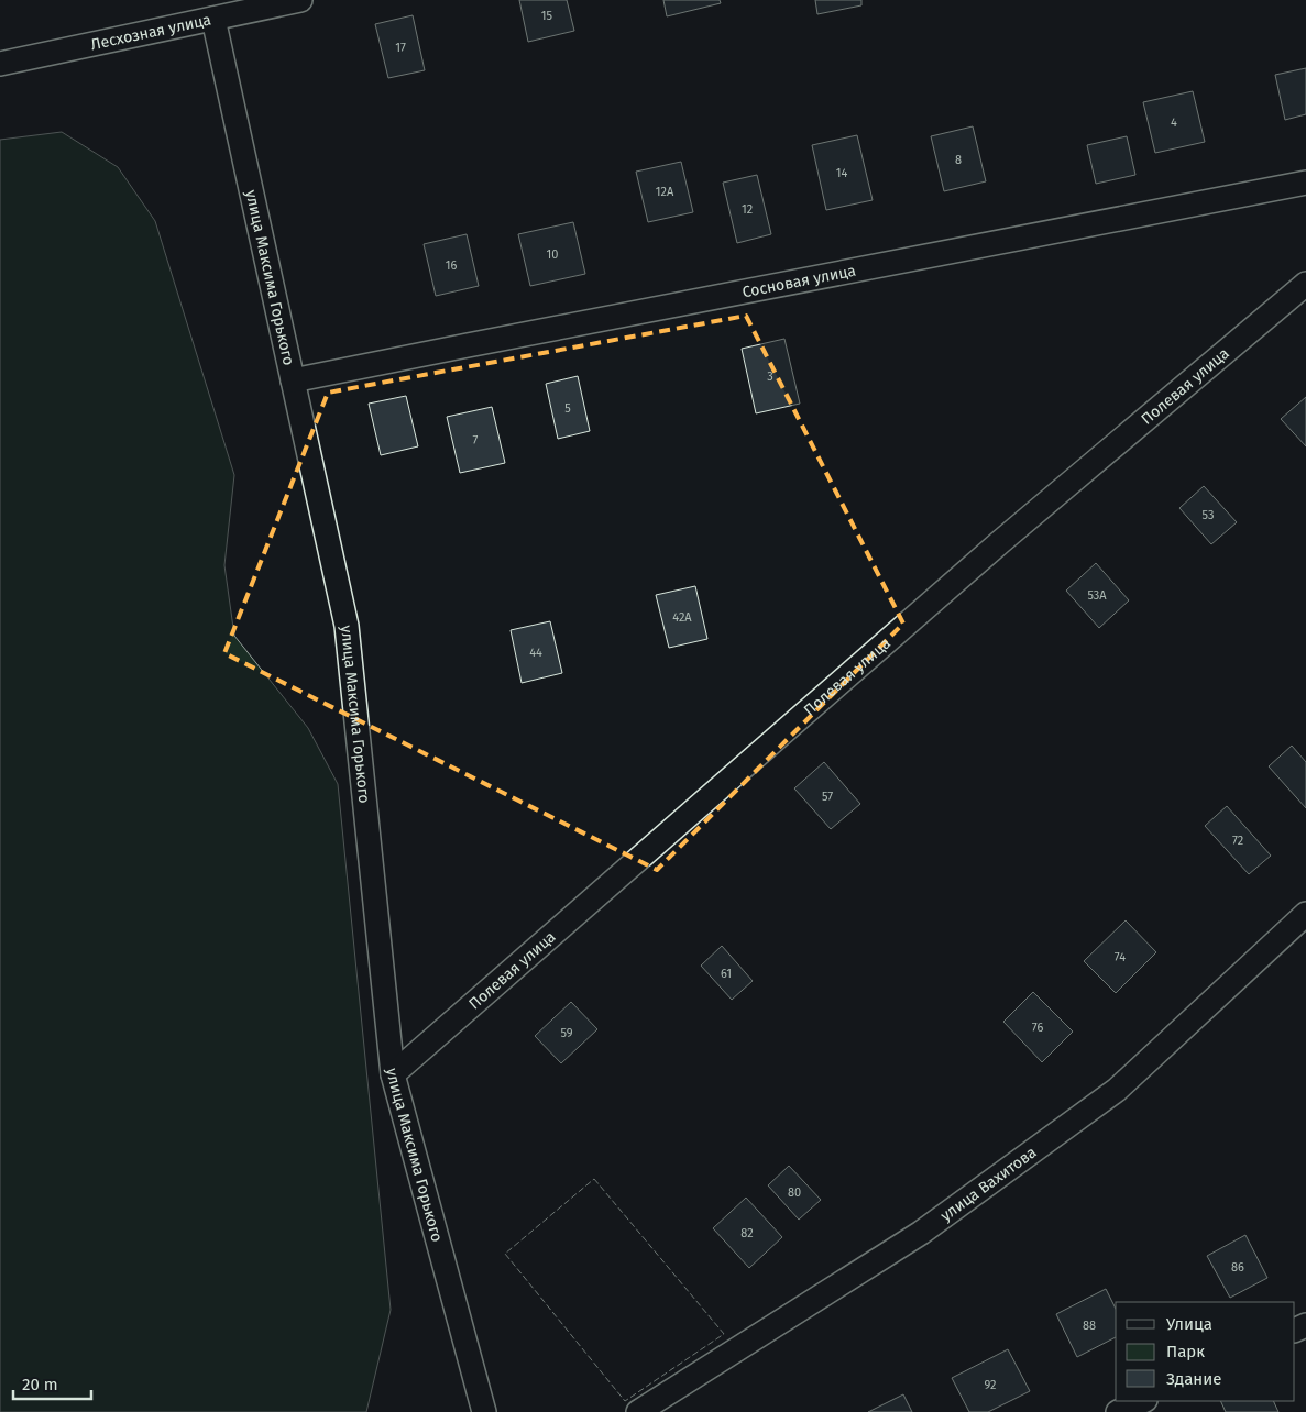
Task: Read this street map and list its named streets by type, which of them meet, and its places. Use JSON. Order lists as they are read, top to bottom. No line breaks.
{"streets":{"street":["Лесхозная улица","улица Максима Горького","Сосновая улица","Полевая улица","улица Вахитова"]},"crossings":[["Лесхозная улица","улица Максима Горького"],["улица Максима Горького","Сосновая улица"],["улица Максима Горького","Полевая улица"]],"house_numbers":["15","17","4","8","14","12А","12","10","16","3","5","7","53","53А","42А","44","57","72","74","61","76","59","80","82","86","88","92"],"legend":["Улица","Парк","Здание"],"scale_bar":"20 m"}
